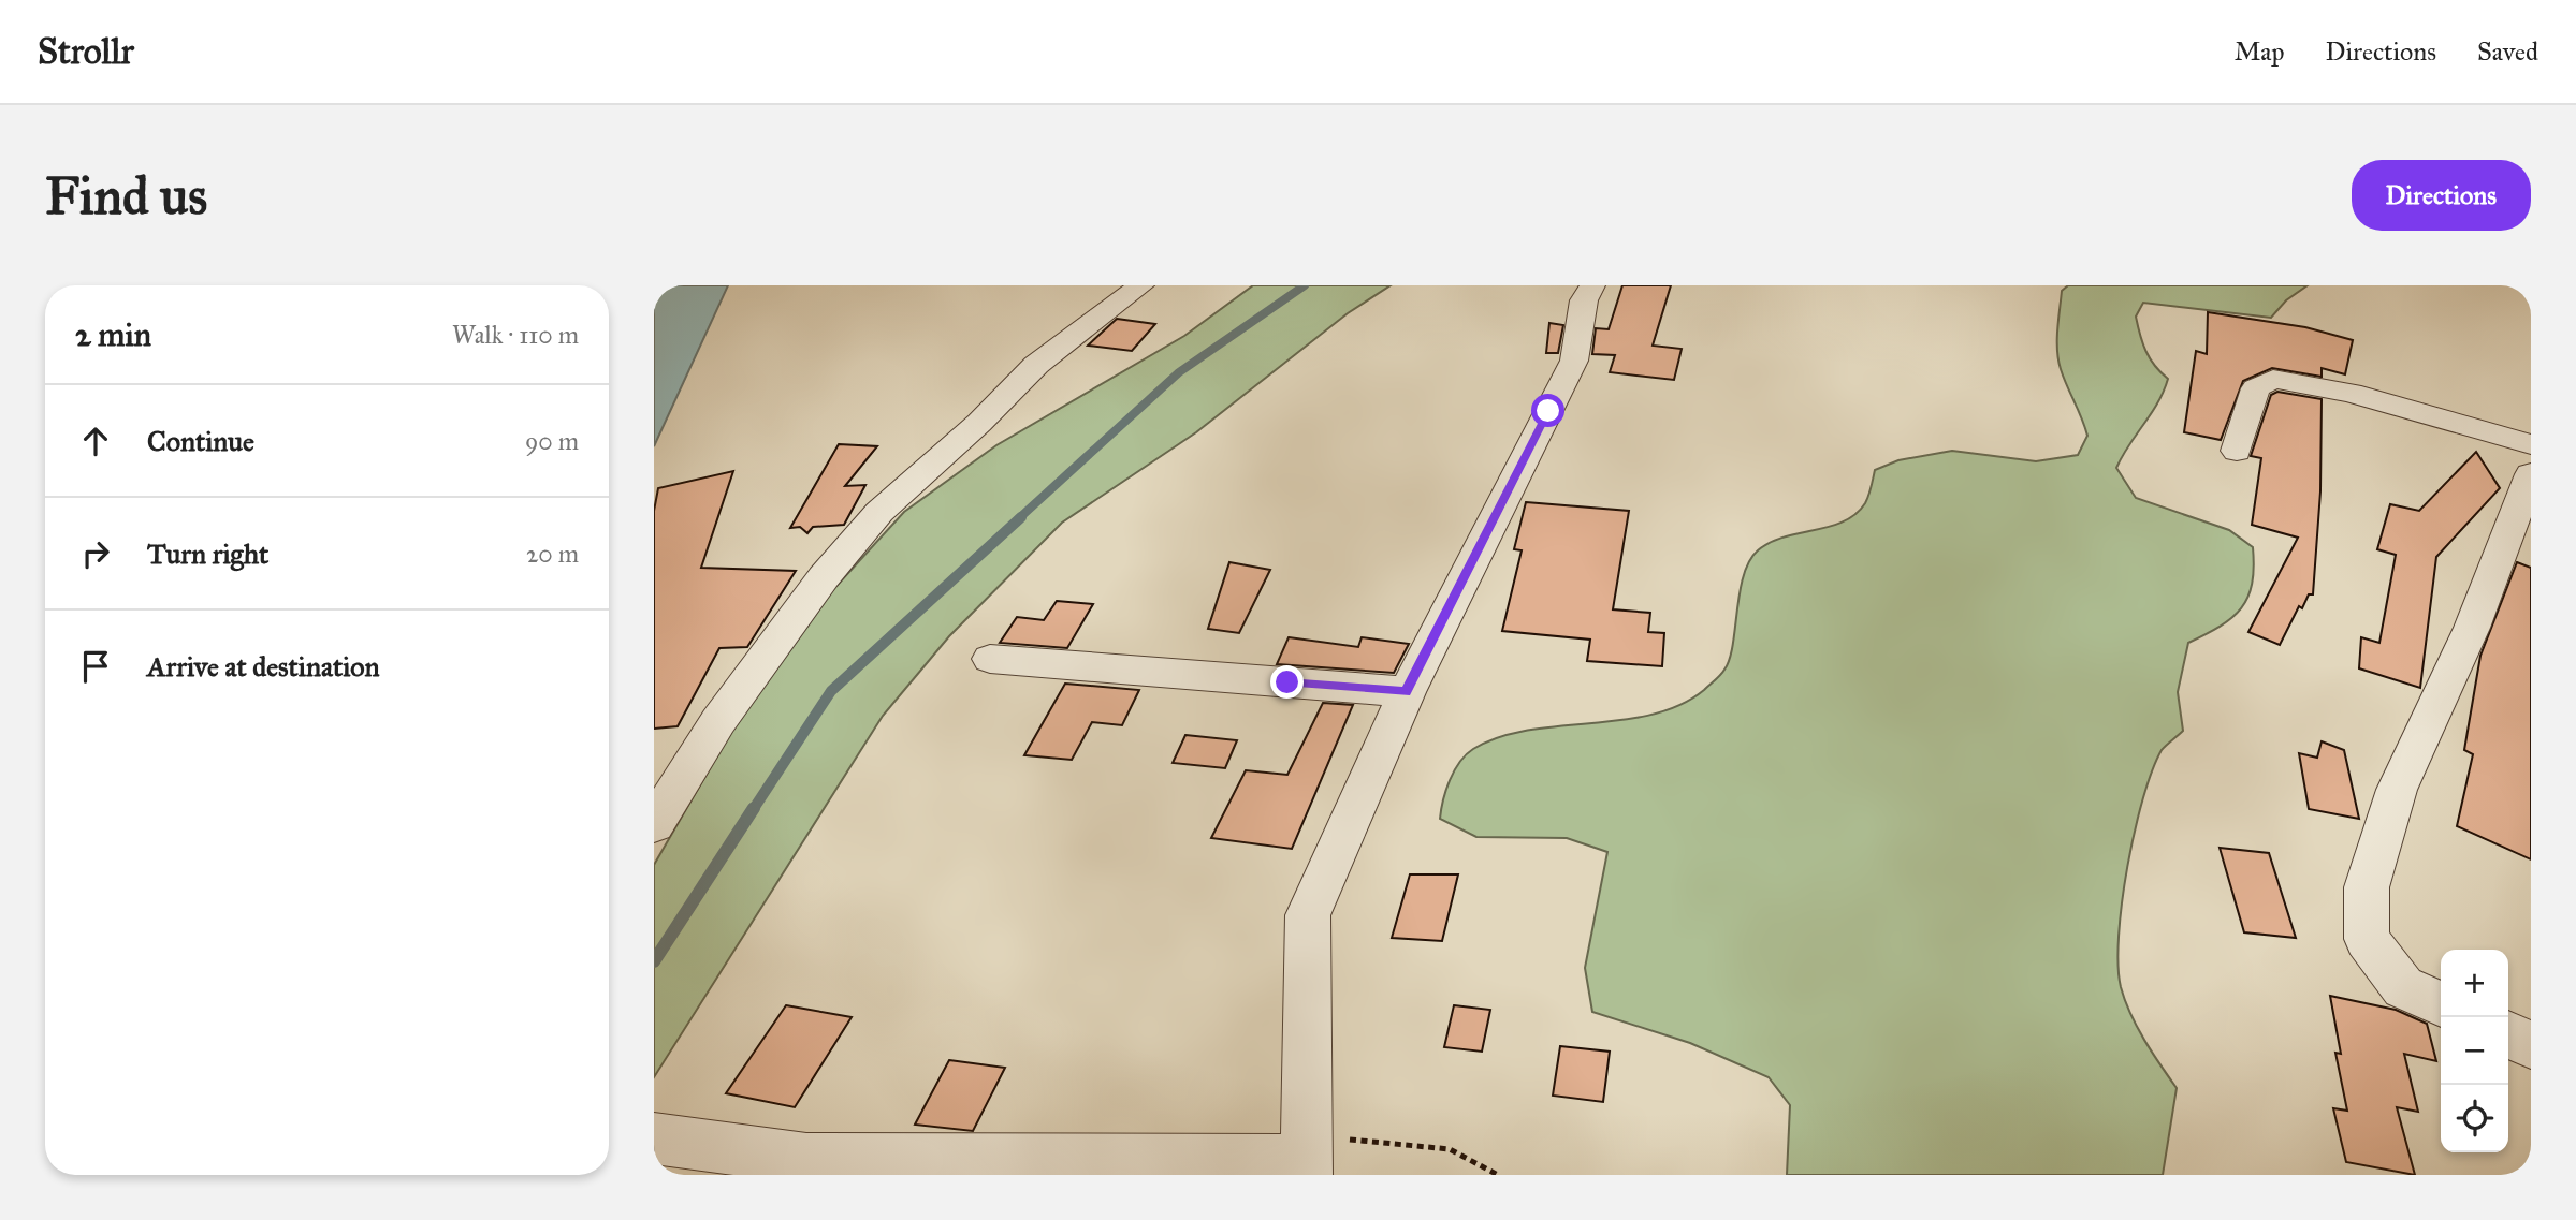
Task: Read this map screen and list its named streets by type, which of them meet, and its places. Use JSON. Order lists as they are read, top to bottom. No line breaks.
{"page":{"header":"Strollr","nav":["Map","Directions","Saved"],"buttons":"Directions","title":"Find us","heading":["2 min","Walk · 110 m"],"list":[["Continue","90 m"],["Turn right","20 m"],"Arrive at destination"],"map_buttons":["+","−"]}}
